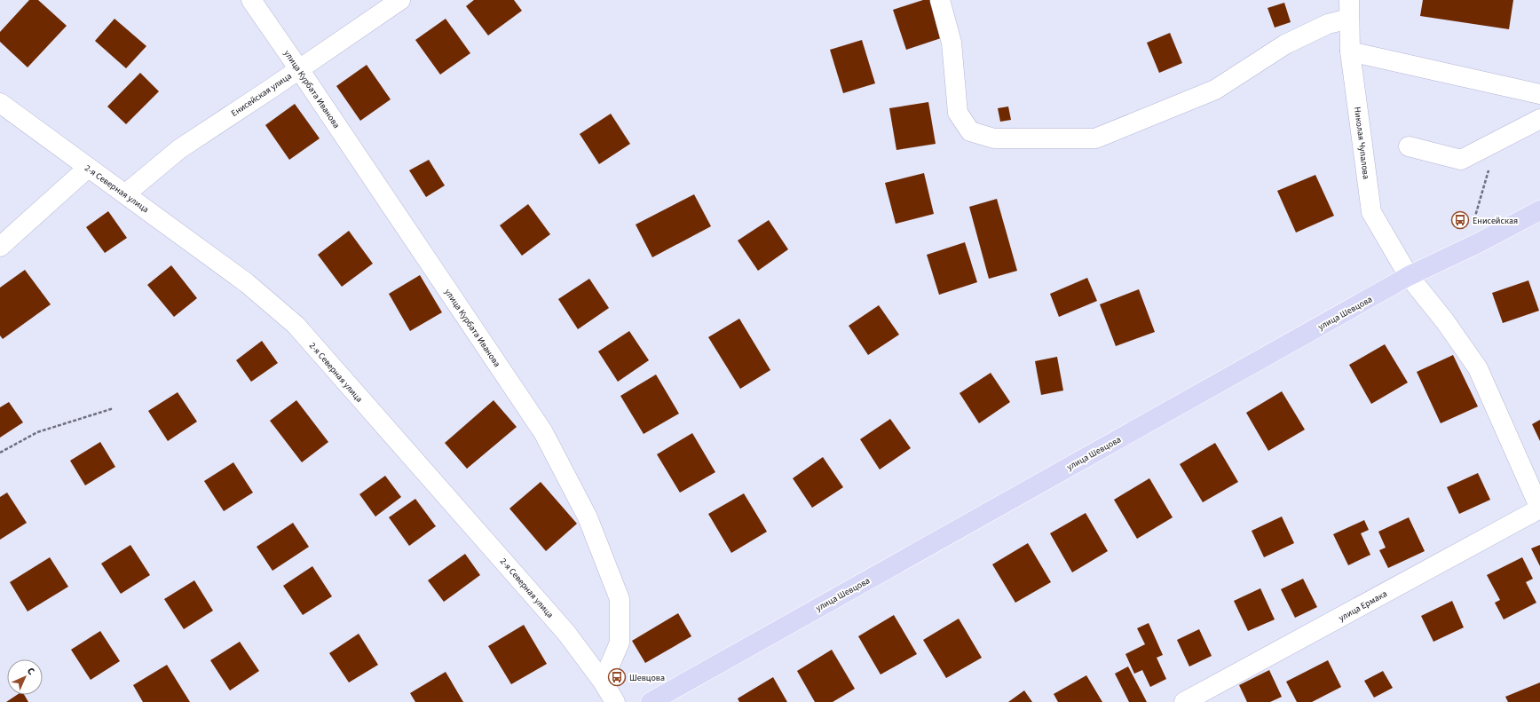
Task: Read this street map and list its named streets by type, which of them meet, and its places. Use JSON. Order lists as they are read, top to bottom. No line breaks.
{"streets":{"main road":["улица Шевцова"],"street":["улица Курбата Иванова","Енисейская улица","Николая Чупалова","2-я Северная улица","улица Ермака"]},"crossings":[["улица Курбата Иванова","Енисейская улица"],["улица Курбата Иванова","2-я Северная улица"],["Енисейская улица","2-я Северная улица"],["Николая Чупалова","улица Шевцова"],["Николая Чупалова","улица Ермака"]],"places":{"bus stop":["Енисейская","Шевцова"]},"north":"top right"}
